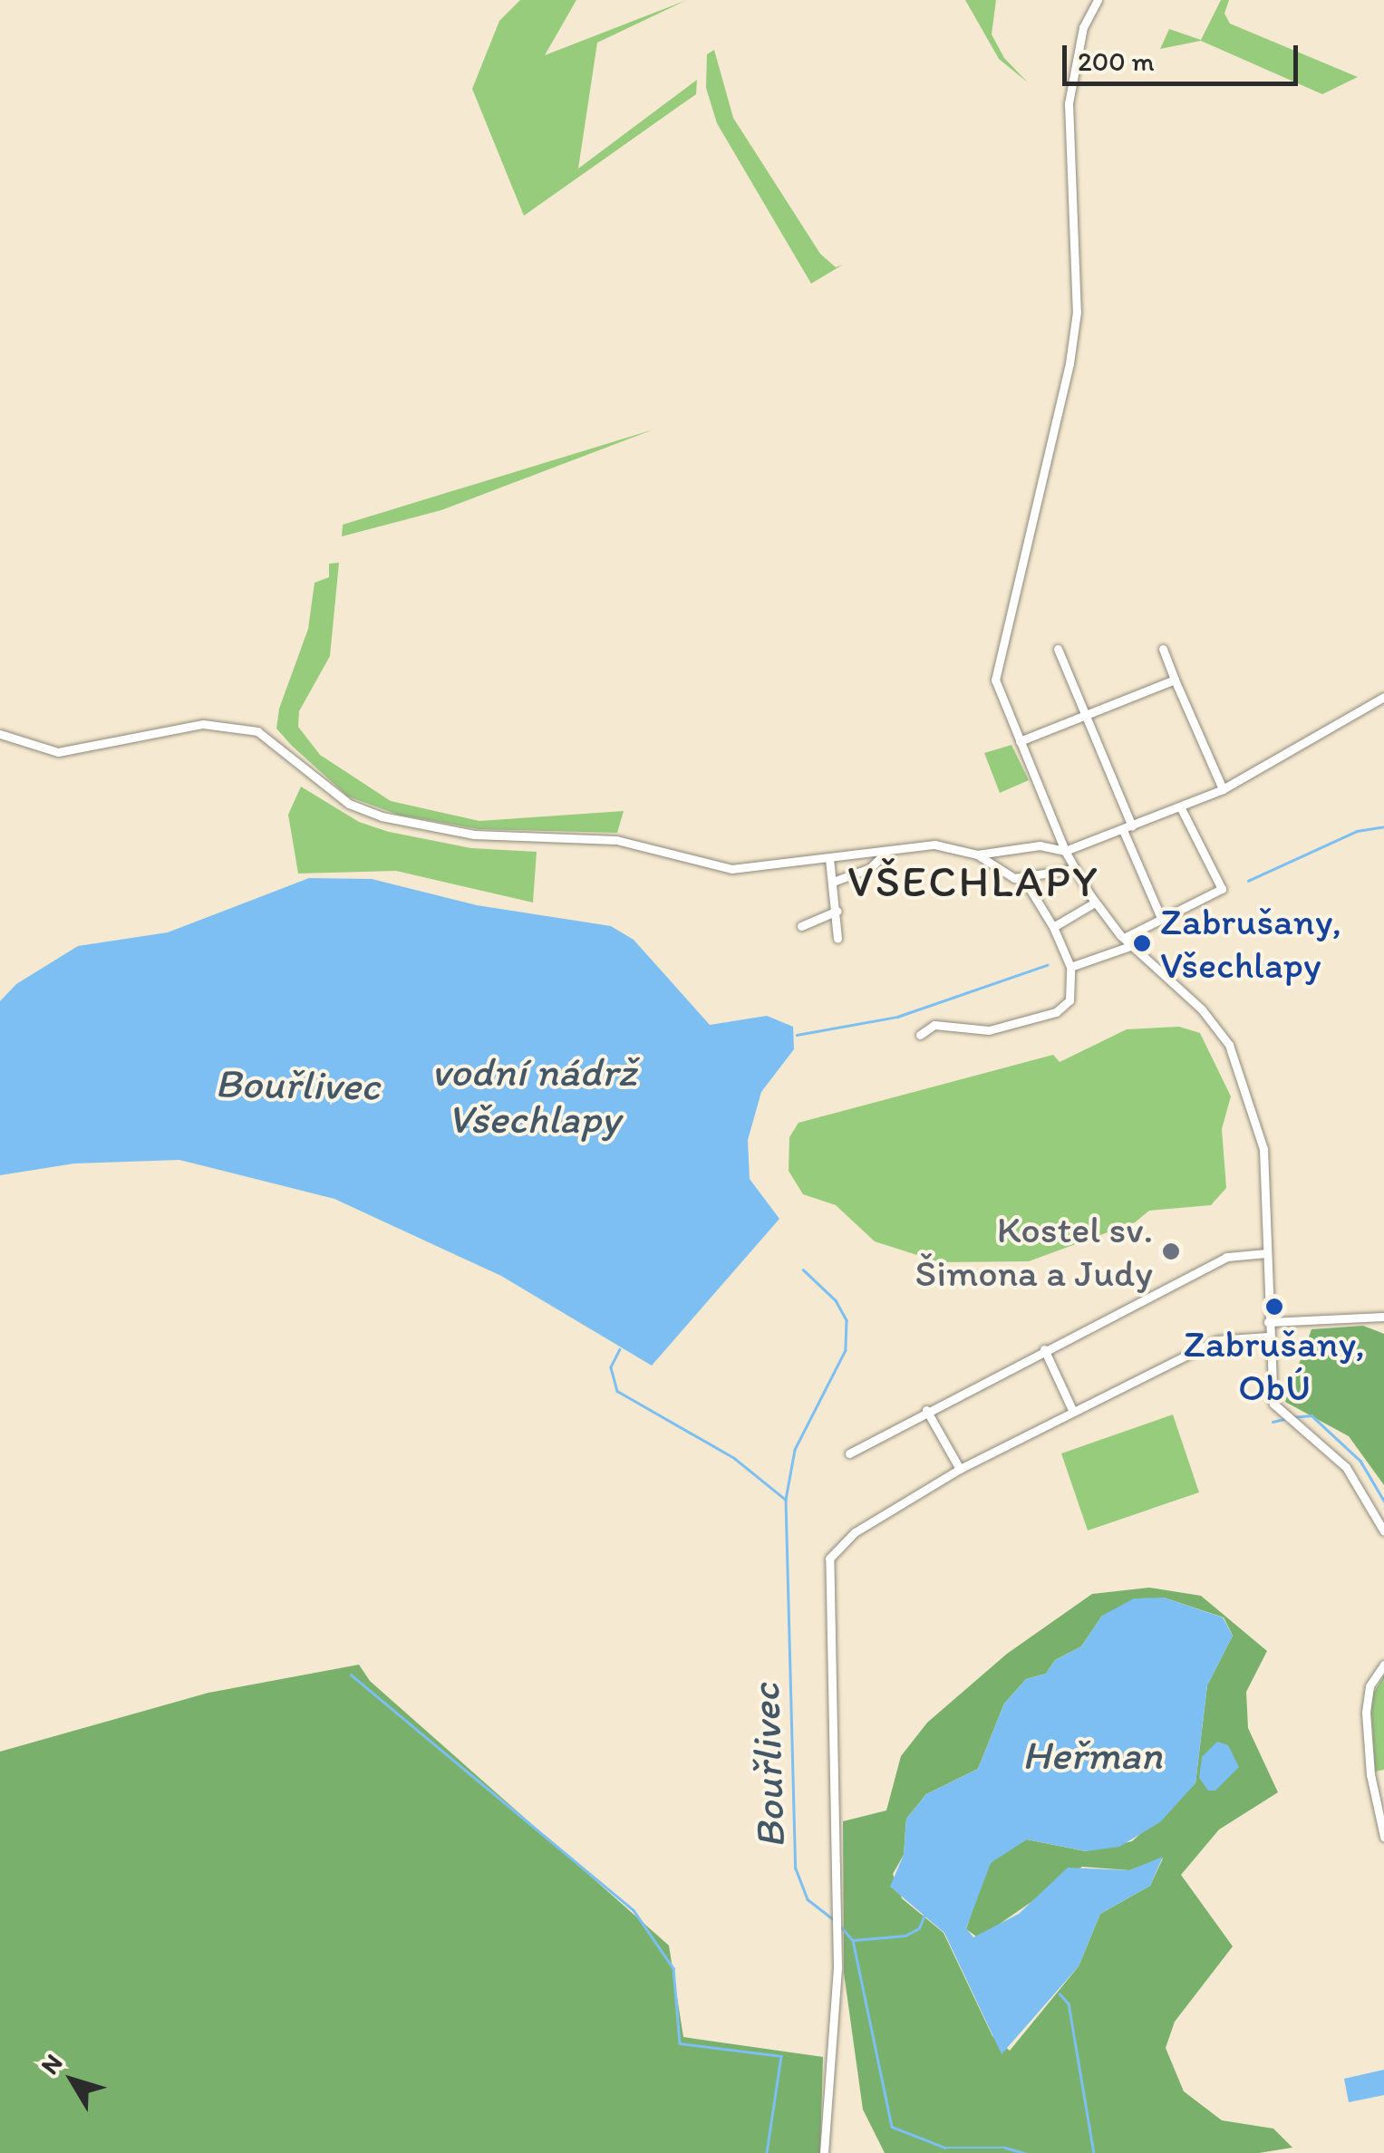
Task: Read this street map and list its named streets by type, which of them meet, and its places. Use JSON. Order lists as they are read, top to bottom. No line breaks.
{"districts":["VŠECHLAPY"],"water":["vodní nádrž Všechlapy","Bouřlivec","Heřman"],"places":["Zabrušany, Všechlapy","Kostel sv. Šimona a Judy","Zabrušany, ObÚ"],"scale_bar":"200 m","north":"top left"}
